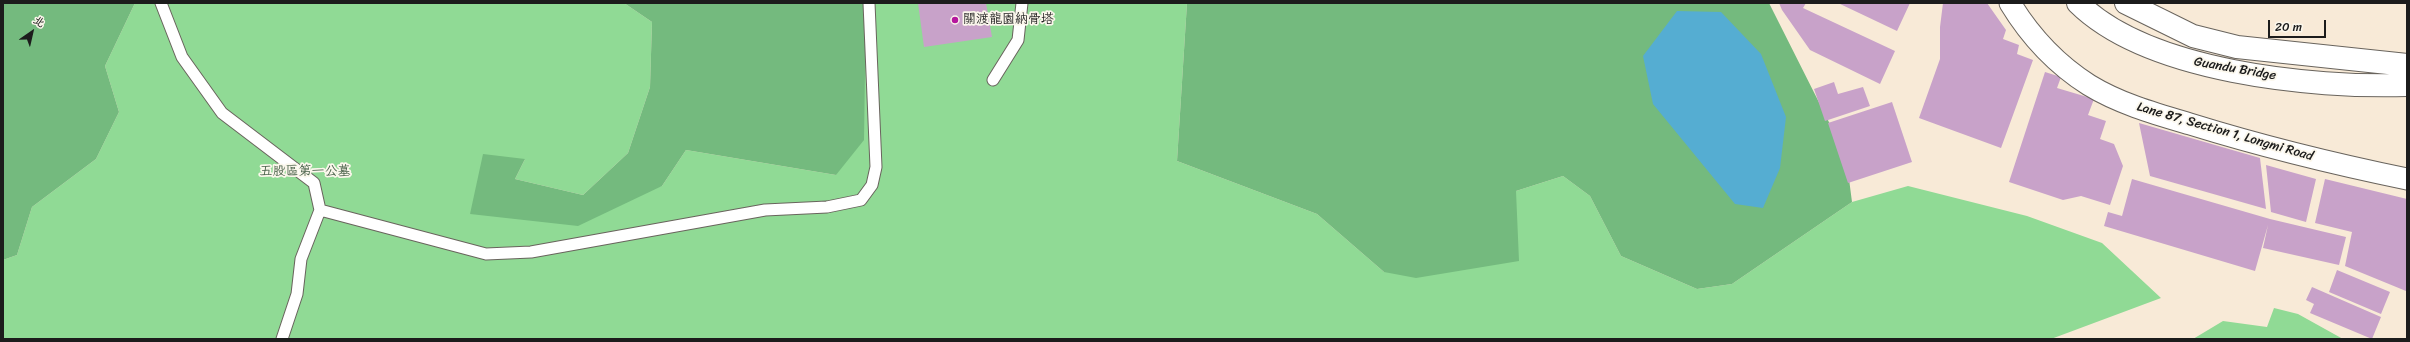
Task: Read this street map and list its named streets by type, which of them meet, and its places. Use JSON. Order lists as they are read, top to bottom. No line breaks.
{"streets":{"main road":["Guandu Bridge"],"street":["Lane 87, Section 1, Longmi Road"]},"parks":["五股區第一公墓"],"places":["關渡龍園納骨塔"],"scale_bar":"20 m","north":"top right"}
